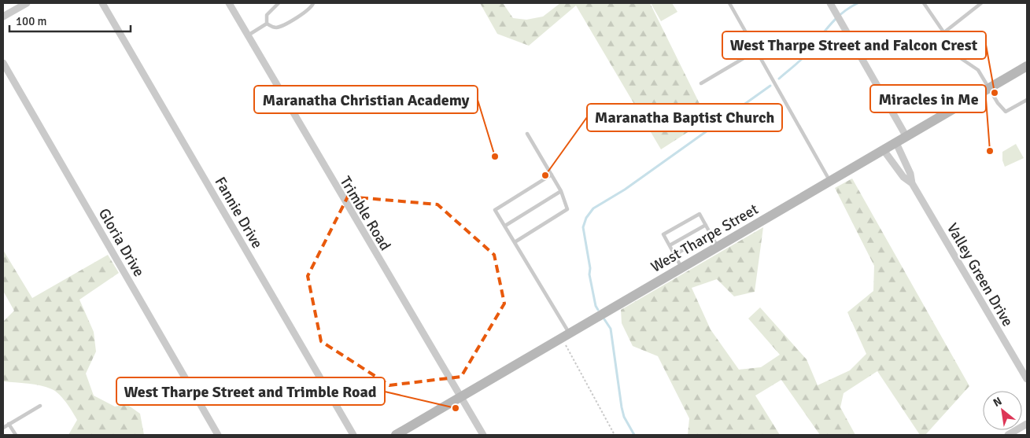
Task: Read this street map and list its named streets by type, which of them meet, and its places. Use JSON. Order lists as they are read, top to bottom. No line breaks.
{"streets":{"main road":["West Tharpe Street"],"street":["Fannie Drive","Trimble Road","Gloria Drive","Valley Green Drive"]},"crossings":[["Trimble Road","West Tharpe Street"],["West Tharpe Street","Valley Green Drive"]],"places":["West Tharpe Street and Falcon Crest","Miracles in Me","Maranatha Christian Academy","Maranatha Baptist Church","West Tharpe Street and Trimble Road"],"scale_bar":"100 m","north":"top left"}
